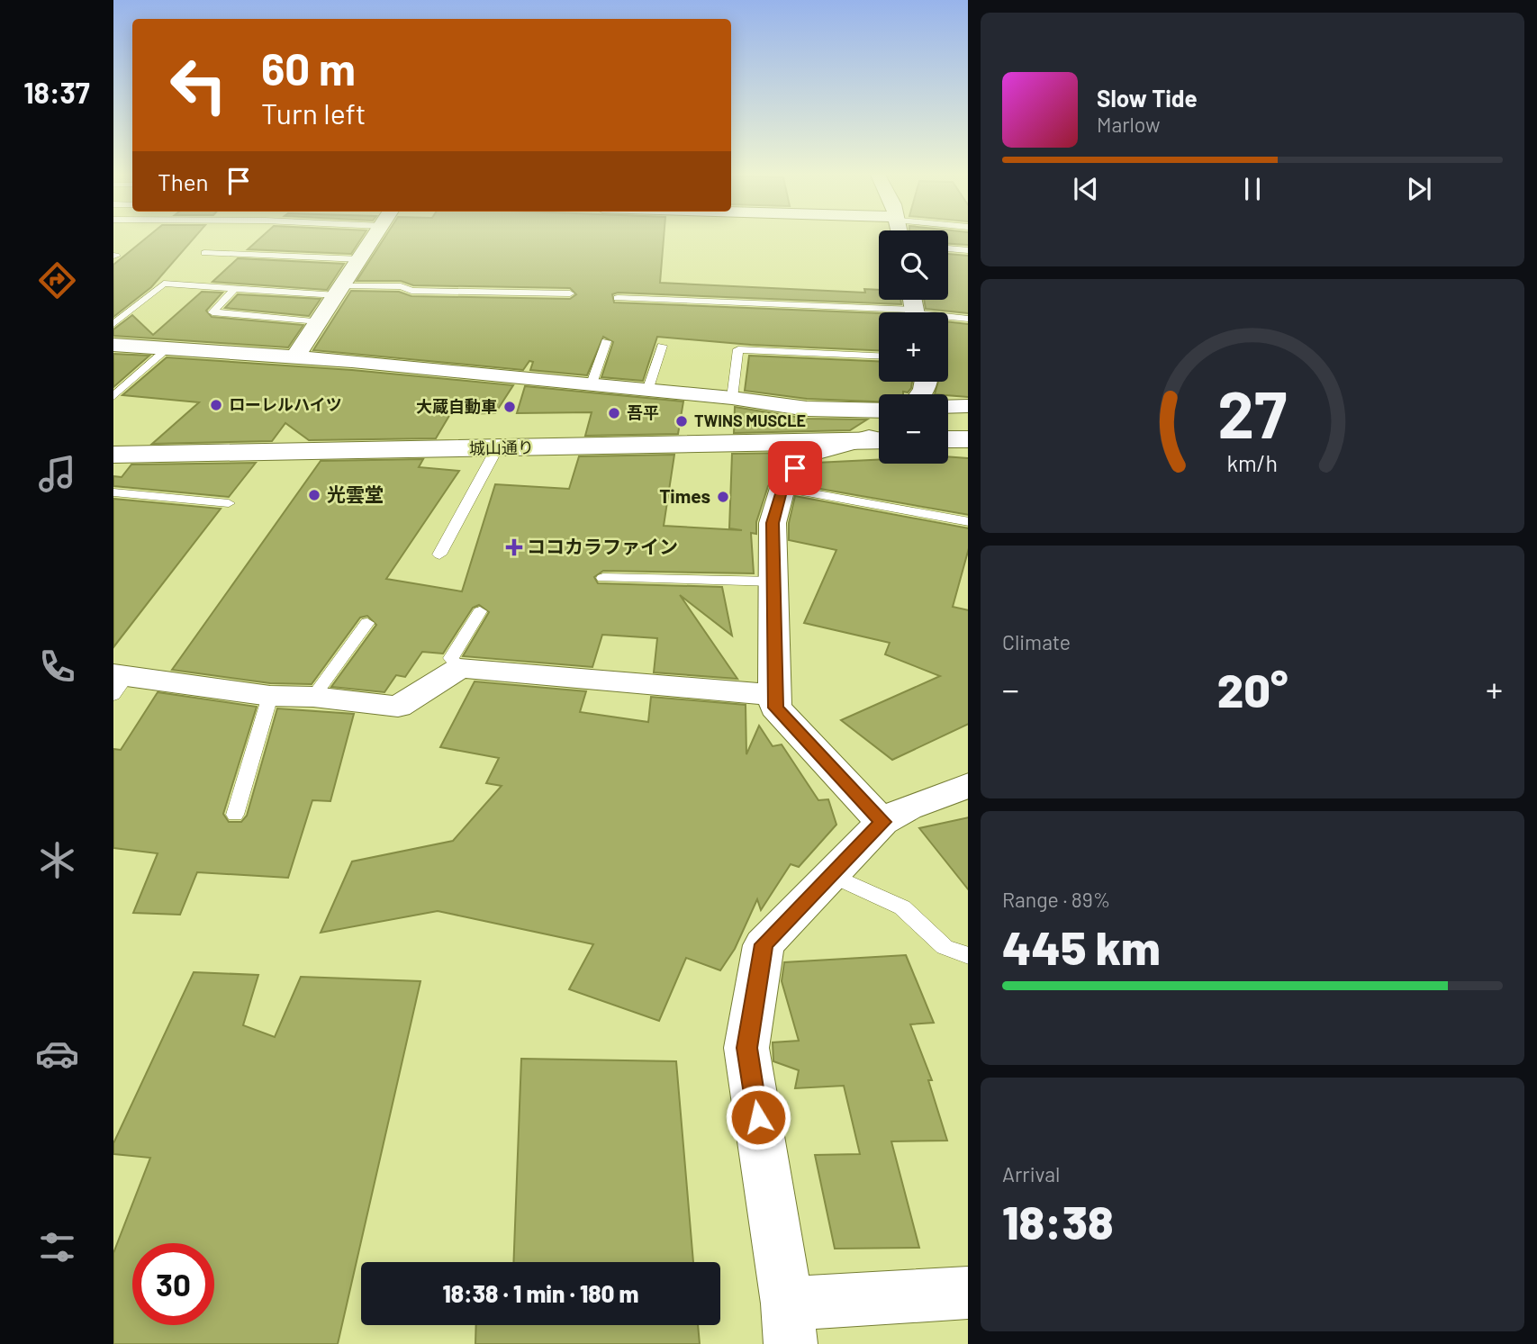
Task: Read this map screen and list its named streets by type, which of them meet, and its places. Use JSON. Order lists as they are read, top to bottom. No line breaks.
{"streets":{"street":["城山通り"]},"places":{"other":["ローレルハイツ","大蔵自動車","吾平","TWINS MUSCLE","光雲堂","Times"],"health":["ココカラファイン"]},"page":{"tabs":"18:37","turn":["60 m","Turn left"],"song":["Slow Tide","Marlow"],"then":"Then","map_buttons":["+","−"],"tile":["Climate",["Range · 89%","445 km"],["Arrival","18:38"]],"heat":["−","20°","+"],"limit":"30","trip":"18:38 · 1 min · 180 m","gauge":["27","km/h"]}}
